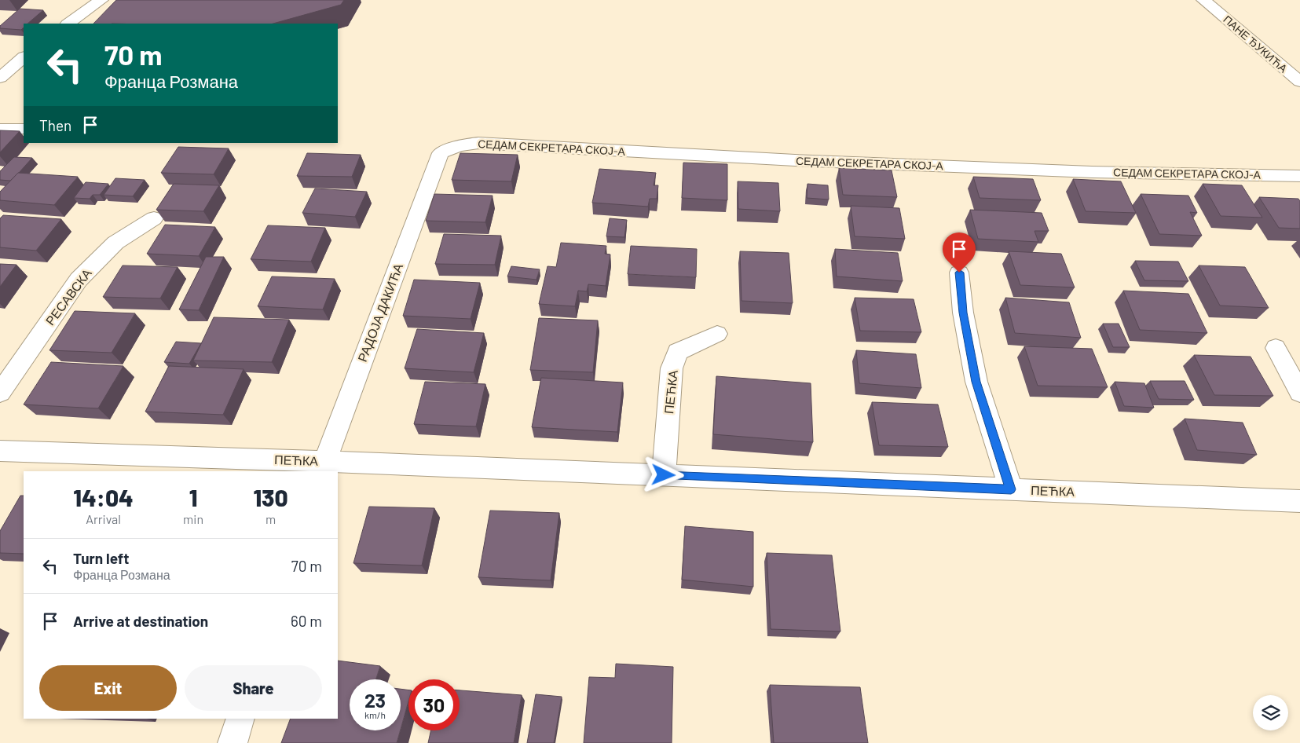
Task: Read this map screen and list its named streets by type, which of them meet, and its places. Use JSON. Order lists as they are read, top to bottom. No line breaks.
{"streets":{"street":["ПАНЕ ЂУКИЋА","СЕДАМ СЕКРЕТАРА СКОЈ-А","РЕСАВСКА","РАДОЈА ДАКИЋА","ПЕЋКА"]},"crossings":[["СЕДАМ СЕКРЕТАРА СКОЈ-А","РАДОЈА ДАКИЋА"],["РАДОЈА ДАКИЋА","ПЕЋКА"]],"page":{"turn":["70 m","Франца Розмана"],"then":"Then","eta":["14:04","Arrival","1","min","130","m"],"list":[{"name":"Turn left","note":"Франца Розмана","value":"70 m"},{"name":"Arrive at destination","value":"60 m"}],"buttons":["Exit","Share"],"speed":"23 km/h","limit":"30"}}
